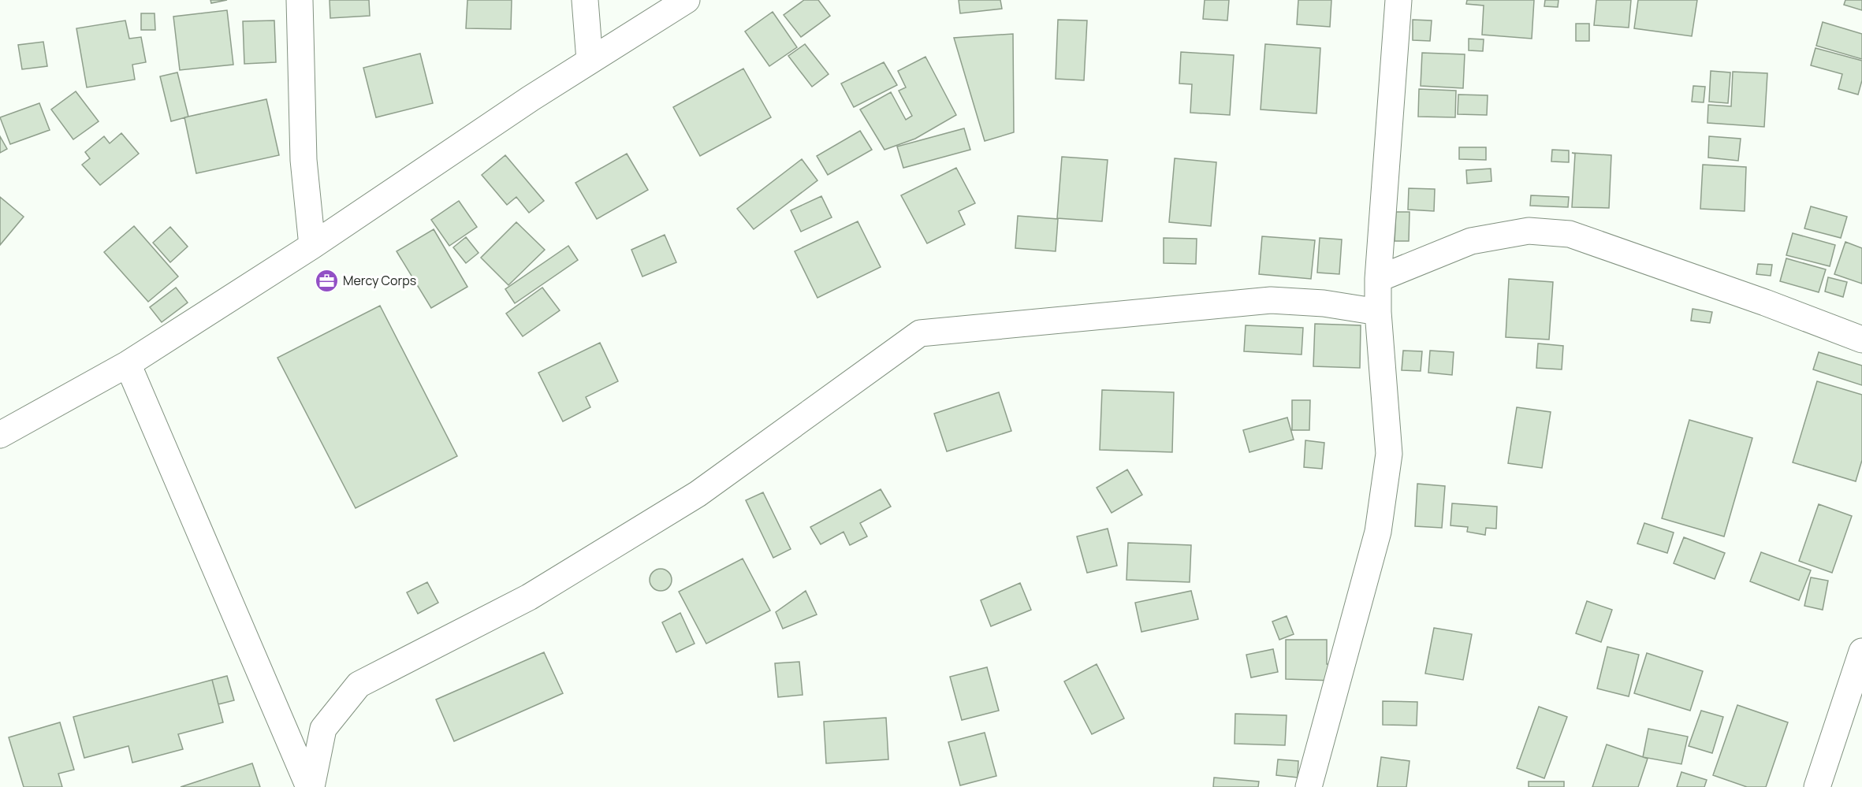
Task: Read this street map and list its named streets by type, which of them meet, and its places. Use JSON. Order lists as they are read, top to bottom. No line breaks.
{"places":{"office":["Mercy Corps"]}}
